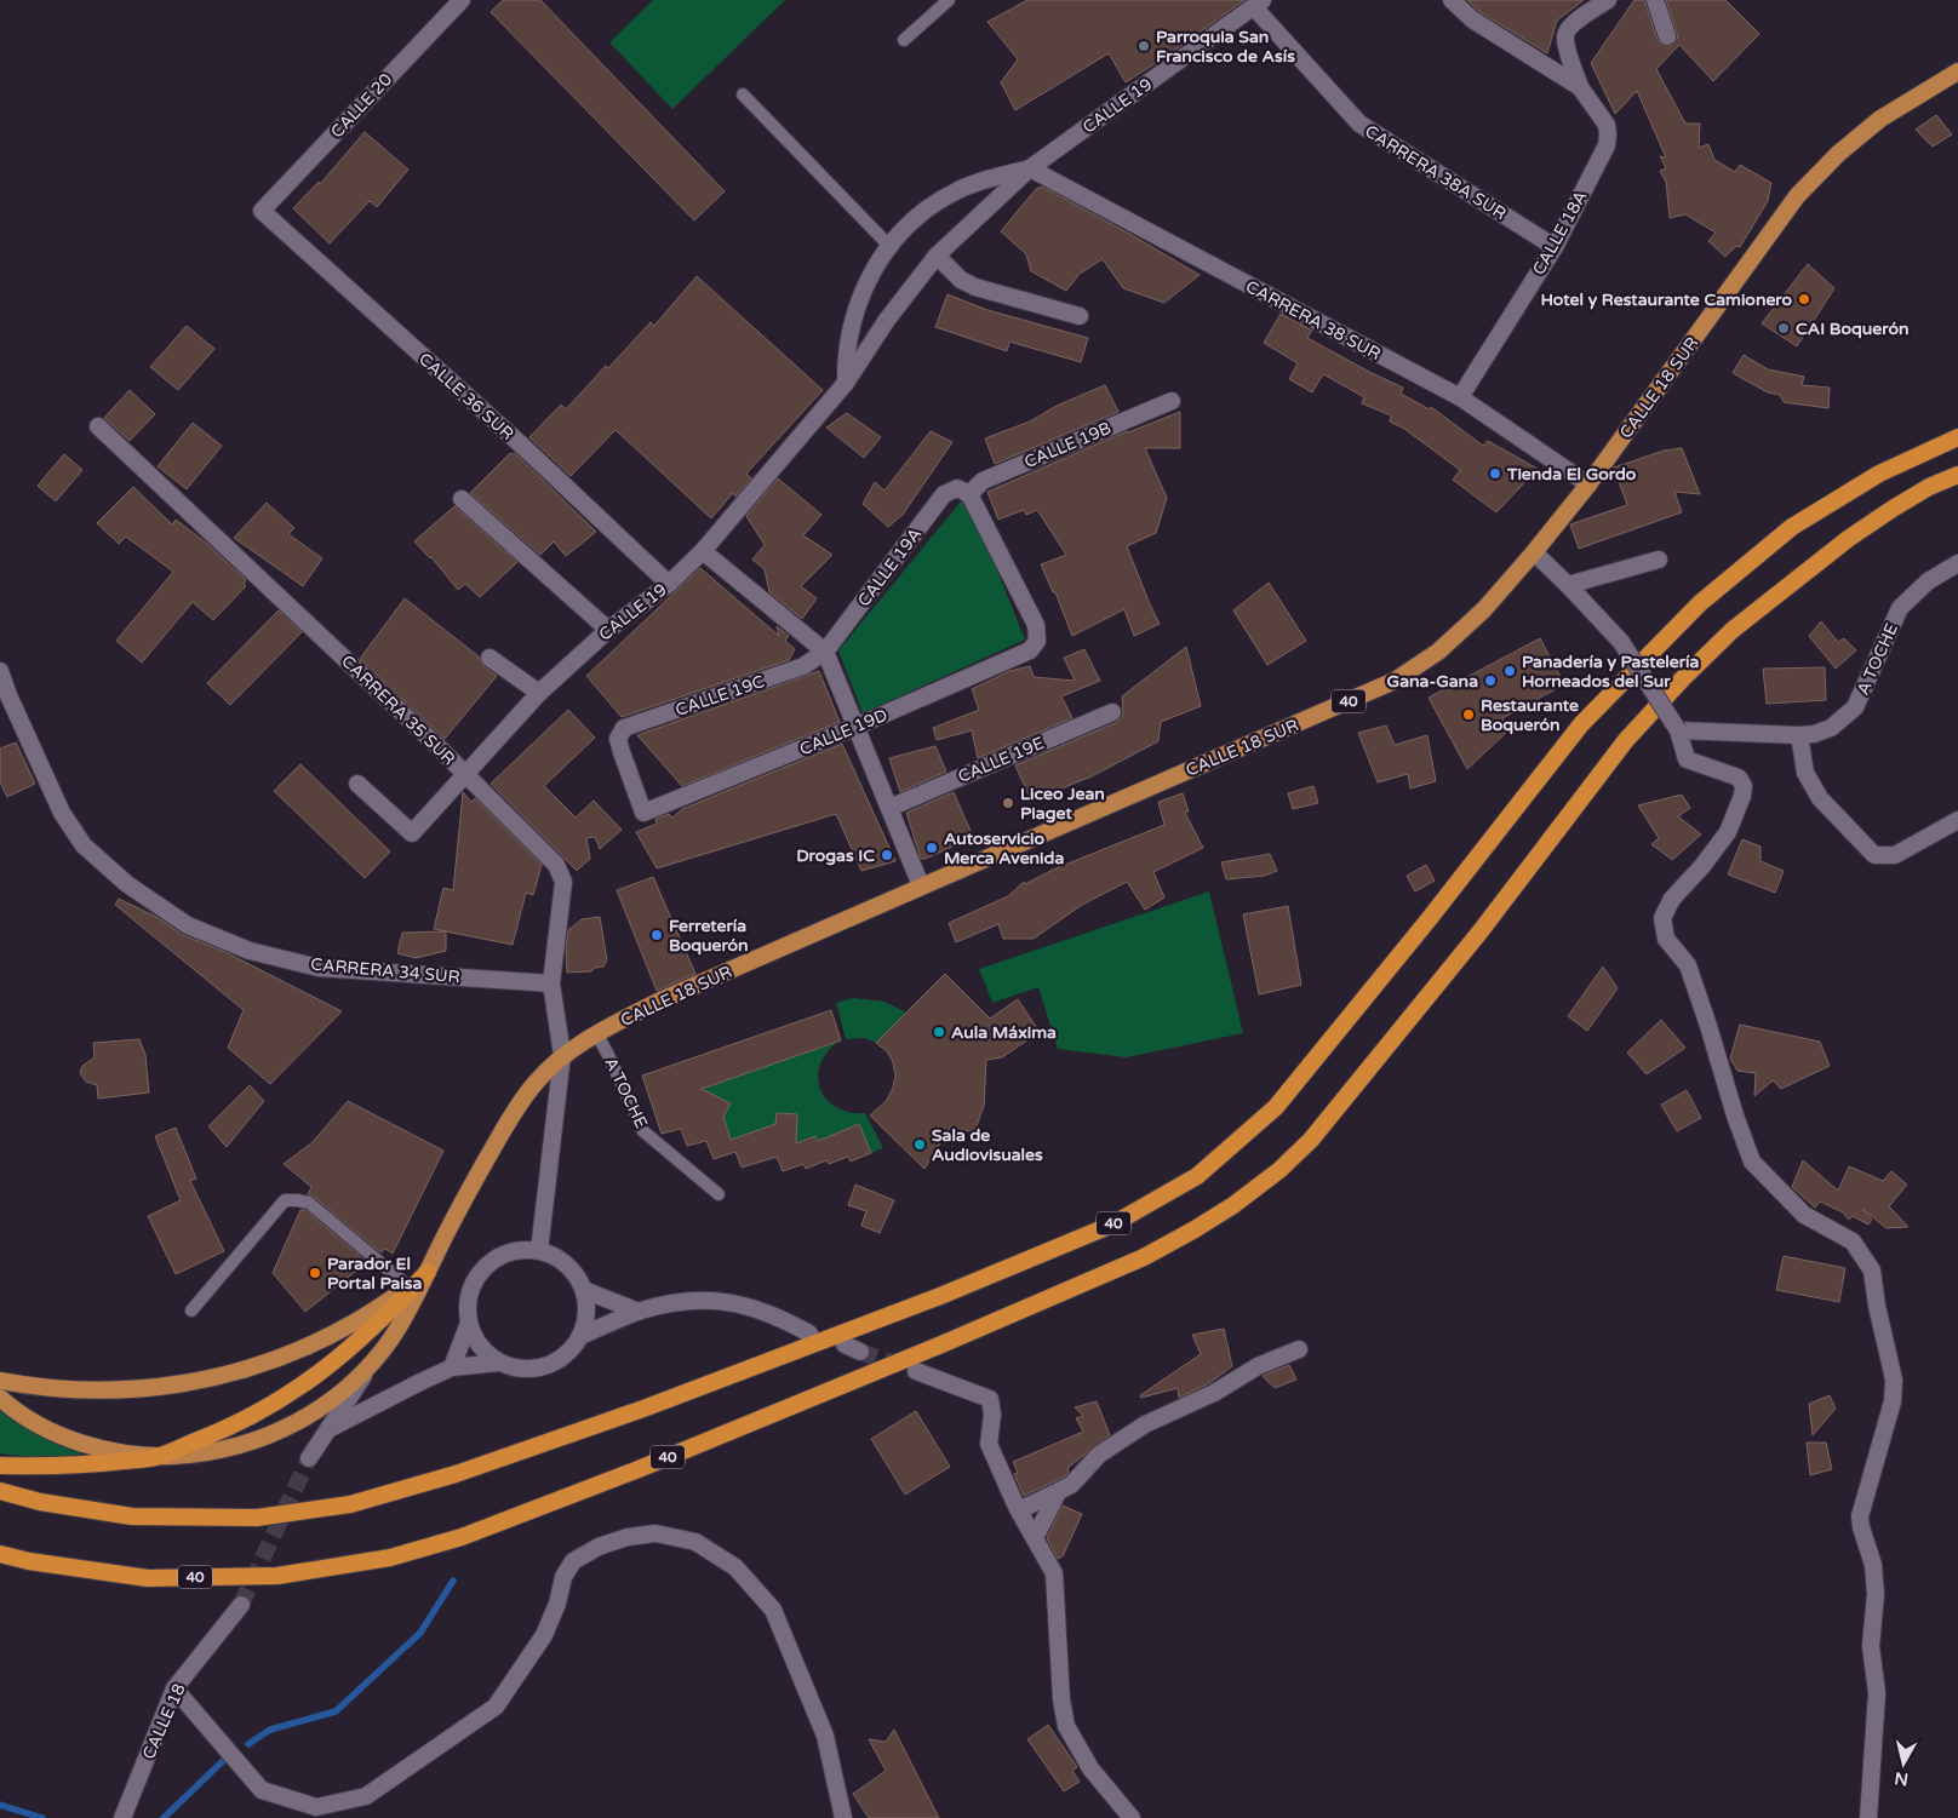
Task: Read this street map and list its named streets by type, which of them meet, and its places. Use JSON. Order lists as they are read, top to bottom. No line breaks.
{"streets":{"highway":["40"],"main road":["CALLE 18 SUR"],"street":["CALLE 20","CALLE 19","CARRERA 38A SUR","CALLE 18A","CARRERA 38 SUR","CALLE 36 SUR","CALLE 19B","CALLE 19A","A TOCHE","CALLE 19C","CARRERA 35 SUR","CALLE 19D","CALLE 19E","CARRERA 34 SUR","CALLE 18"]},"crossings":[["CALLE 20","CALLE 36 SUR"],["CALLE 19","CARRERA 38A SUR"],["CALLE 19","CARRERA 38 SUR"],["CALLE 19","CALLE 36 SUR"],["CALLE 19","CARRERA 35 SUR"],["CARRERA 38A SUR","CALLE 18A"],["CALLE 18A","CARRERA 38 SUR"],["CARRERA 38 SUR","CALLE 18 SUR"],["CALLE 18 SUR","A TOCHE"],["CALLE 18 SUR","CARRERA 35 SUR"],["CALLE 19B","CALLE 19A"],["CALLE 19B","CALLE 19D"],["CALLE 19A","CALLE 19C"],["CALLE 19A","CALLE 19D"],["CALLE 19C","CALLE 19D"],["CARRERA 35 SUR","CARRERA 34 SUR"]],"places":["Parroquia San Francisco de Asís","Hotel y Restaurante Camionero","CAI Boquerón","Tienda El Gordo","Panadería y Pastelería Horneados del Sur","Gana-Gana","Restaurante Boquerón","Liceo Jean Piaget","Autoservicio Merca Avenida","Drogas IC","Ferretería Boquerón","Aula Máxima","Sala de Audiovisuales","Parador El Portal Paisa"],"north":"bottom"}
